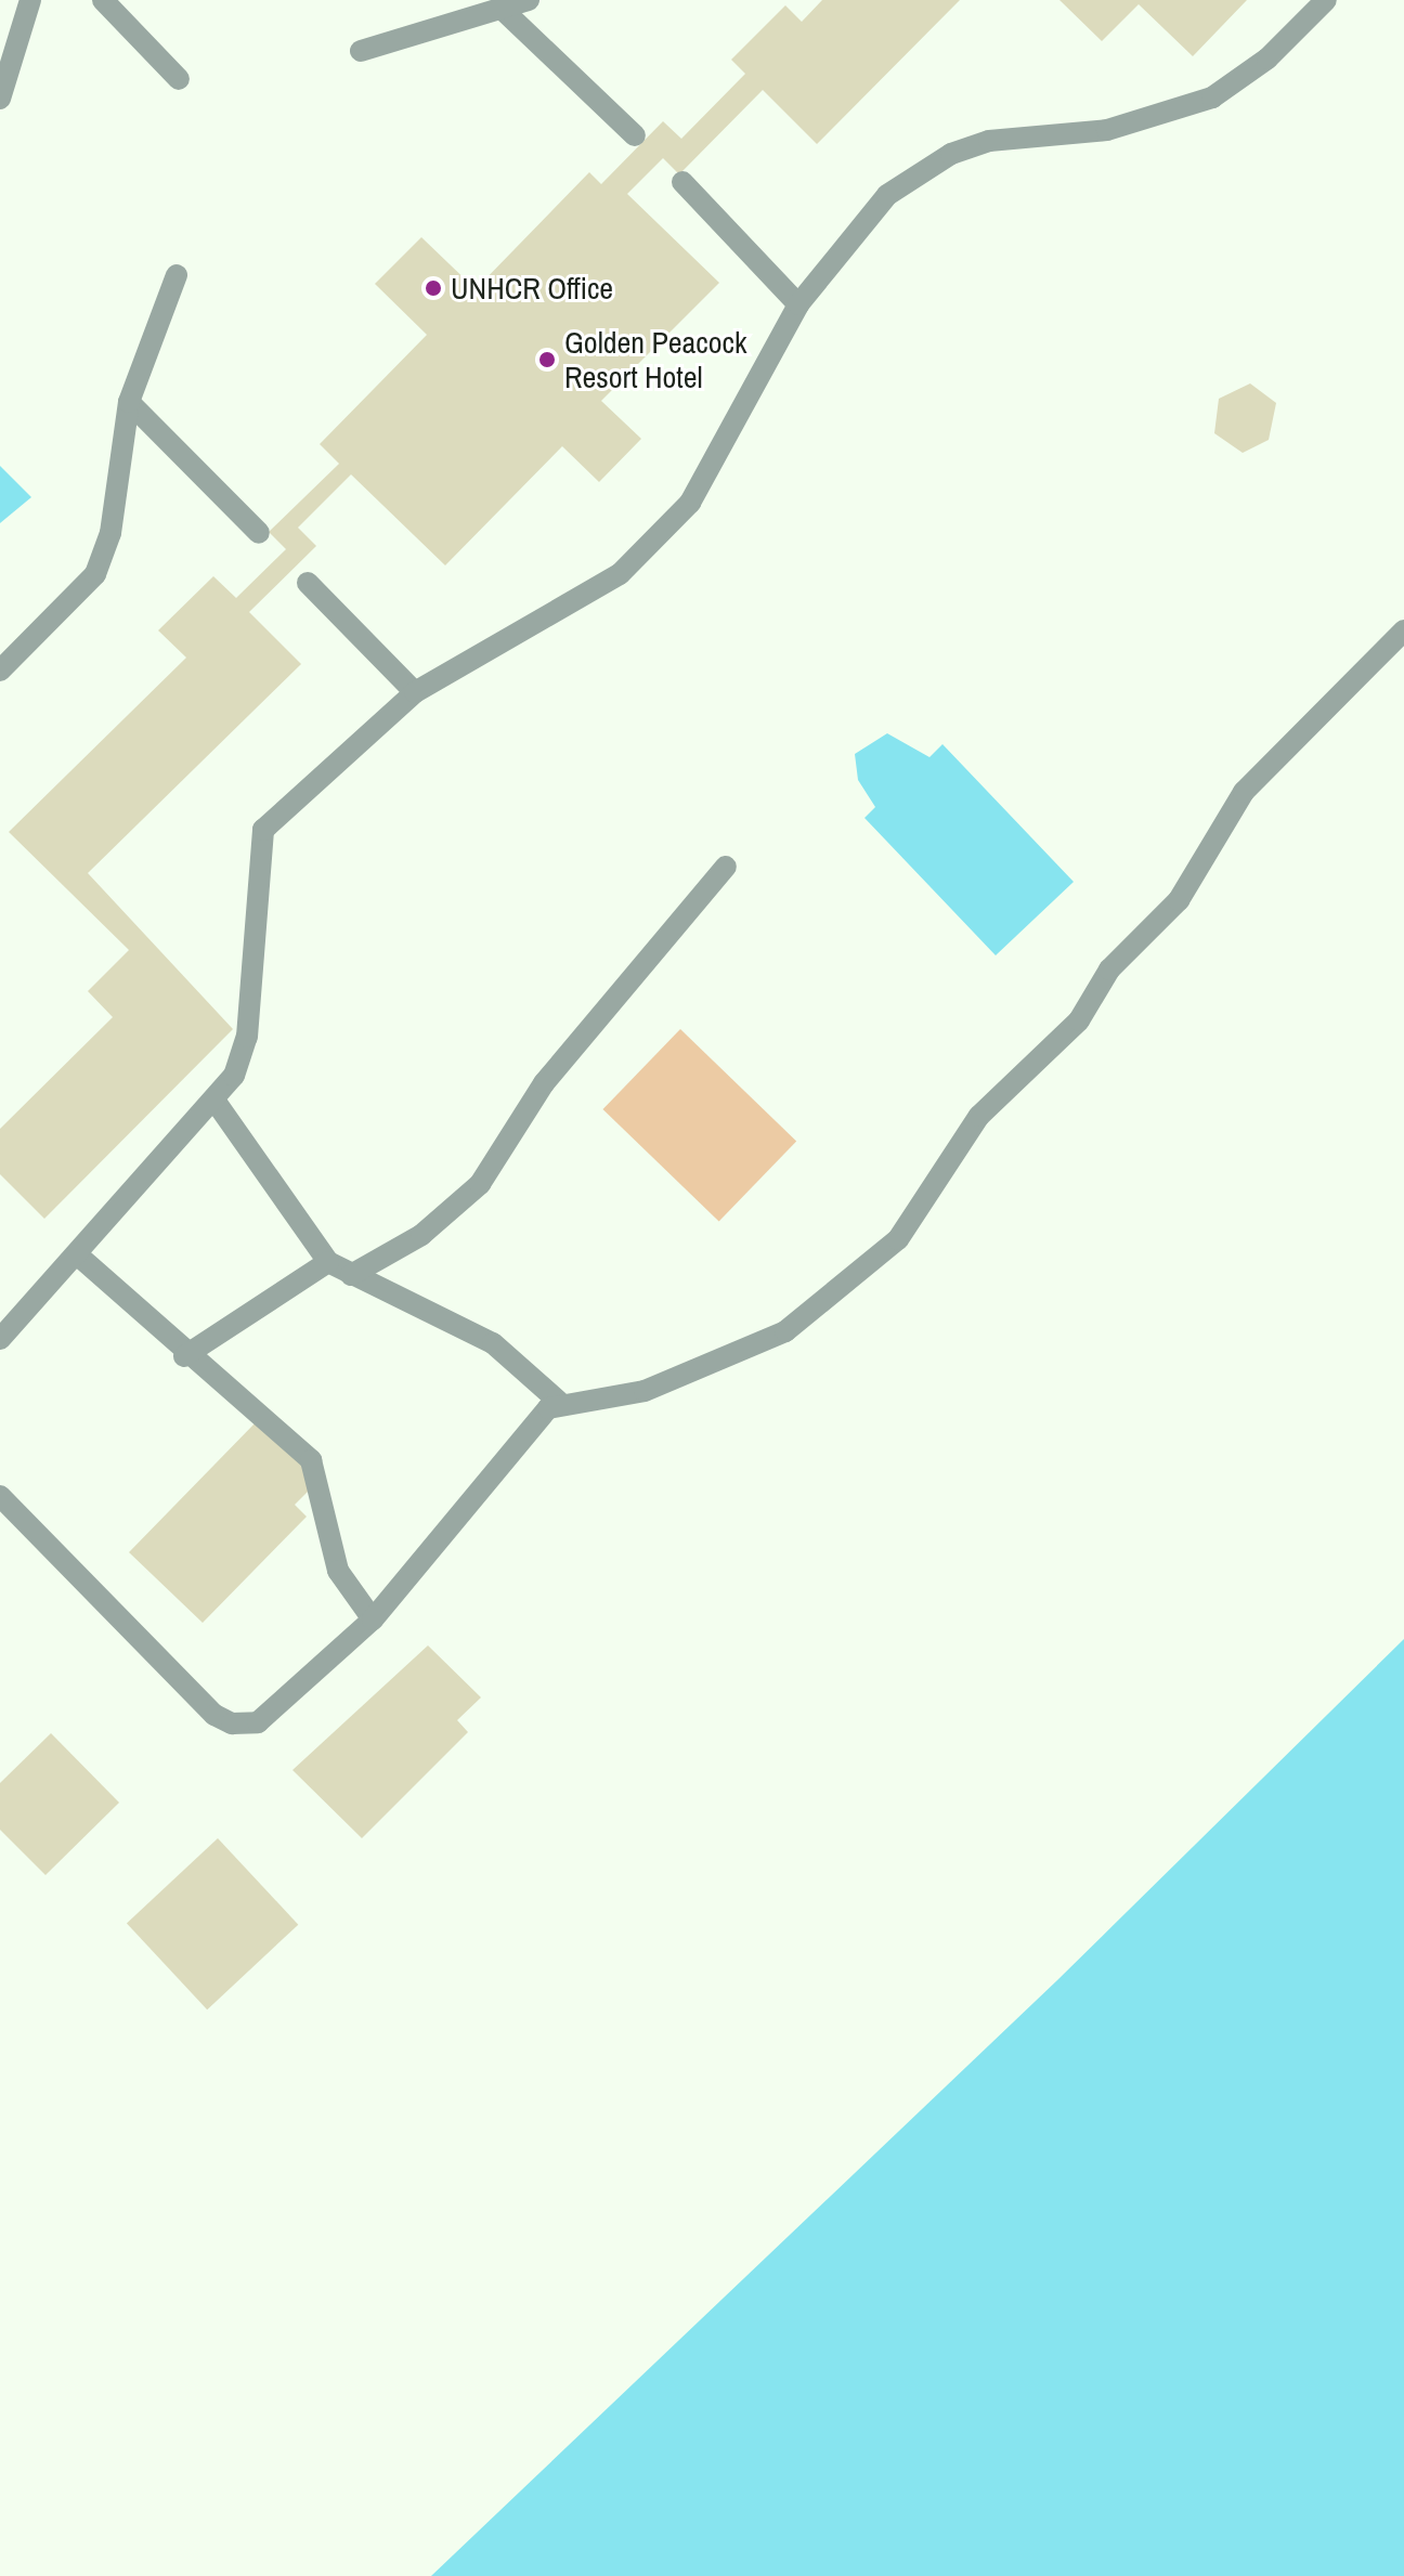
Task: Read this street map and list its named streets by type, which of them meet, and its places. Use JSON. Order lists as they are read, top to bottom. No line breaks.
{"places":["UNHCR Office","Golden Peacock Resort Hotel"]}
